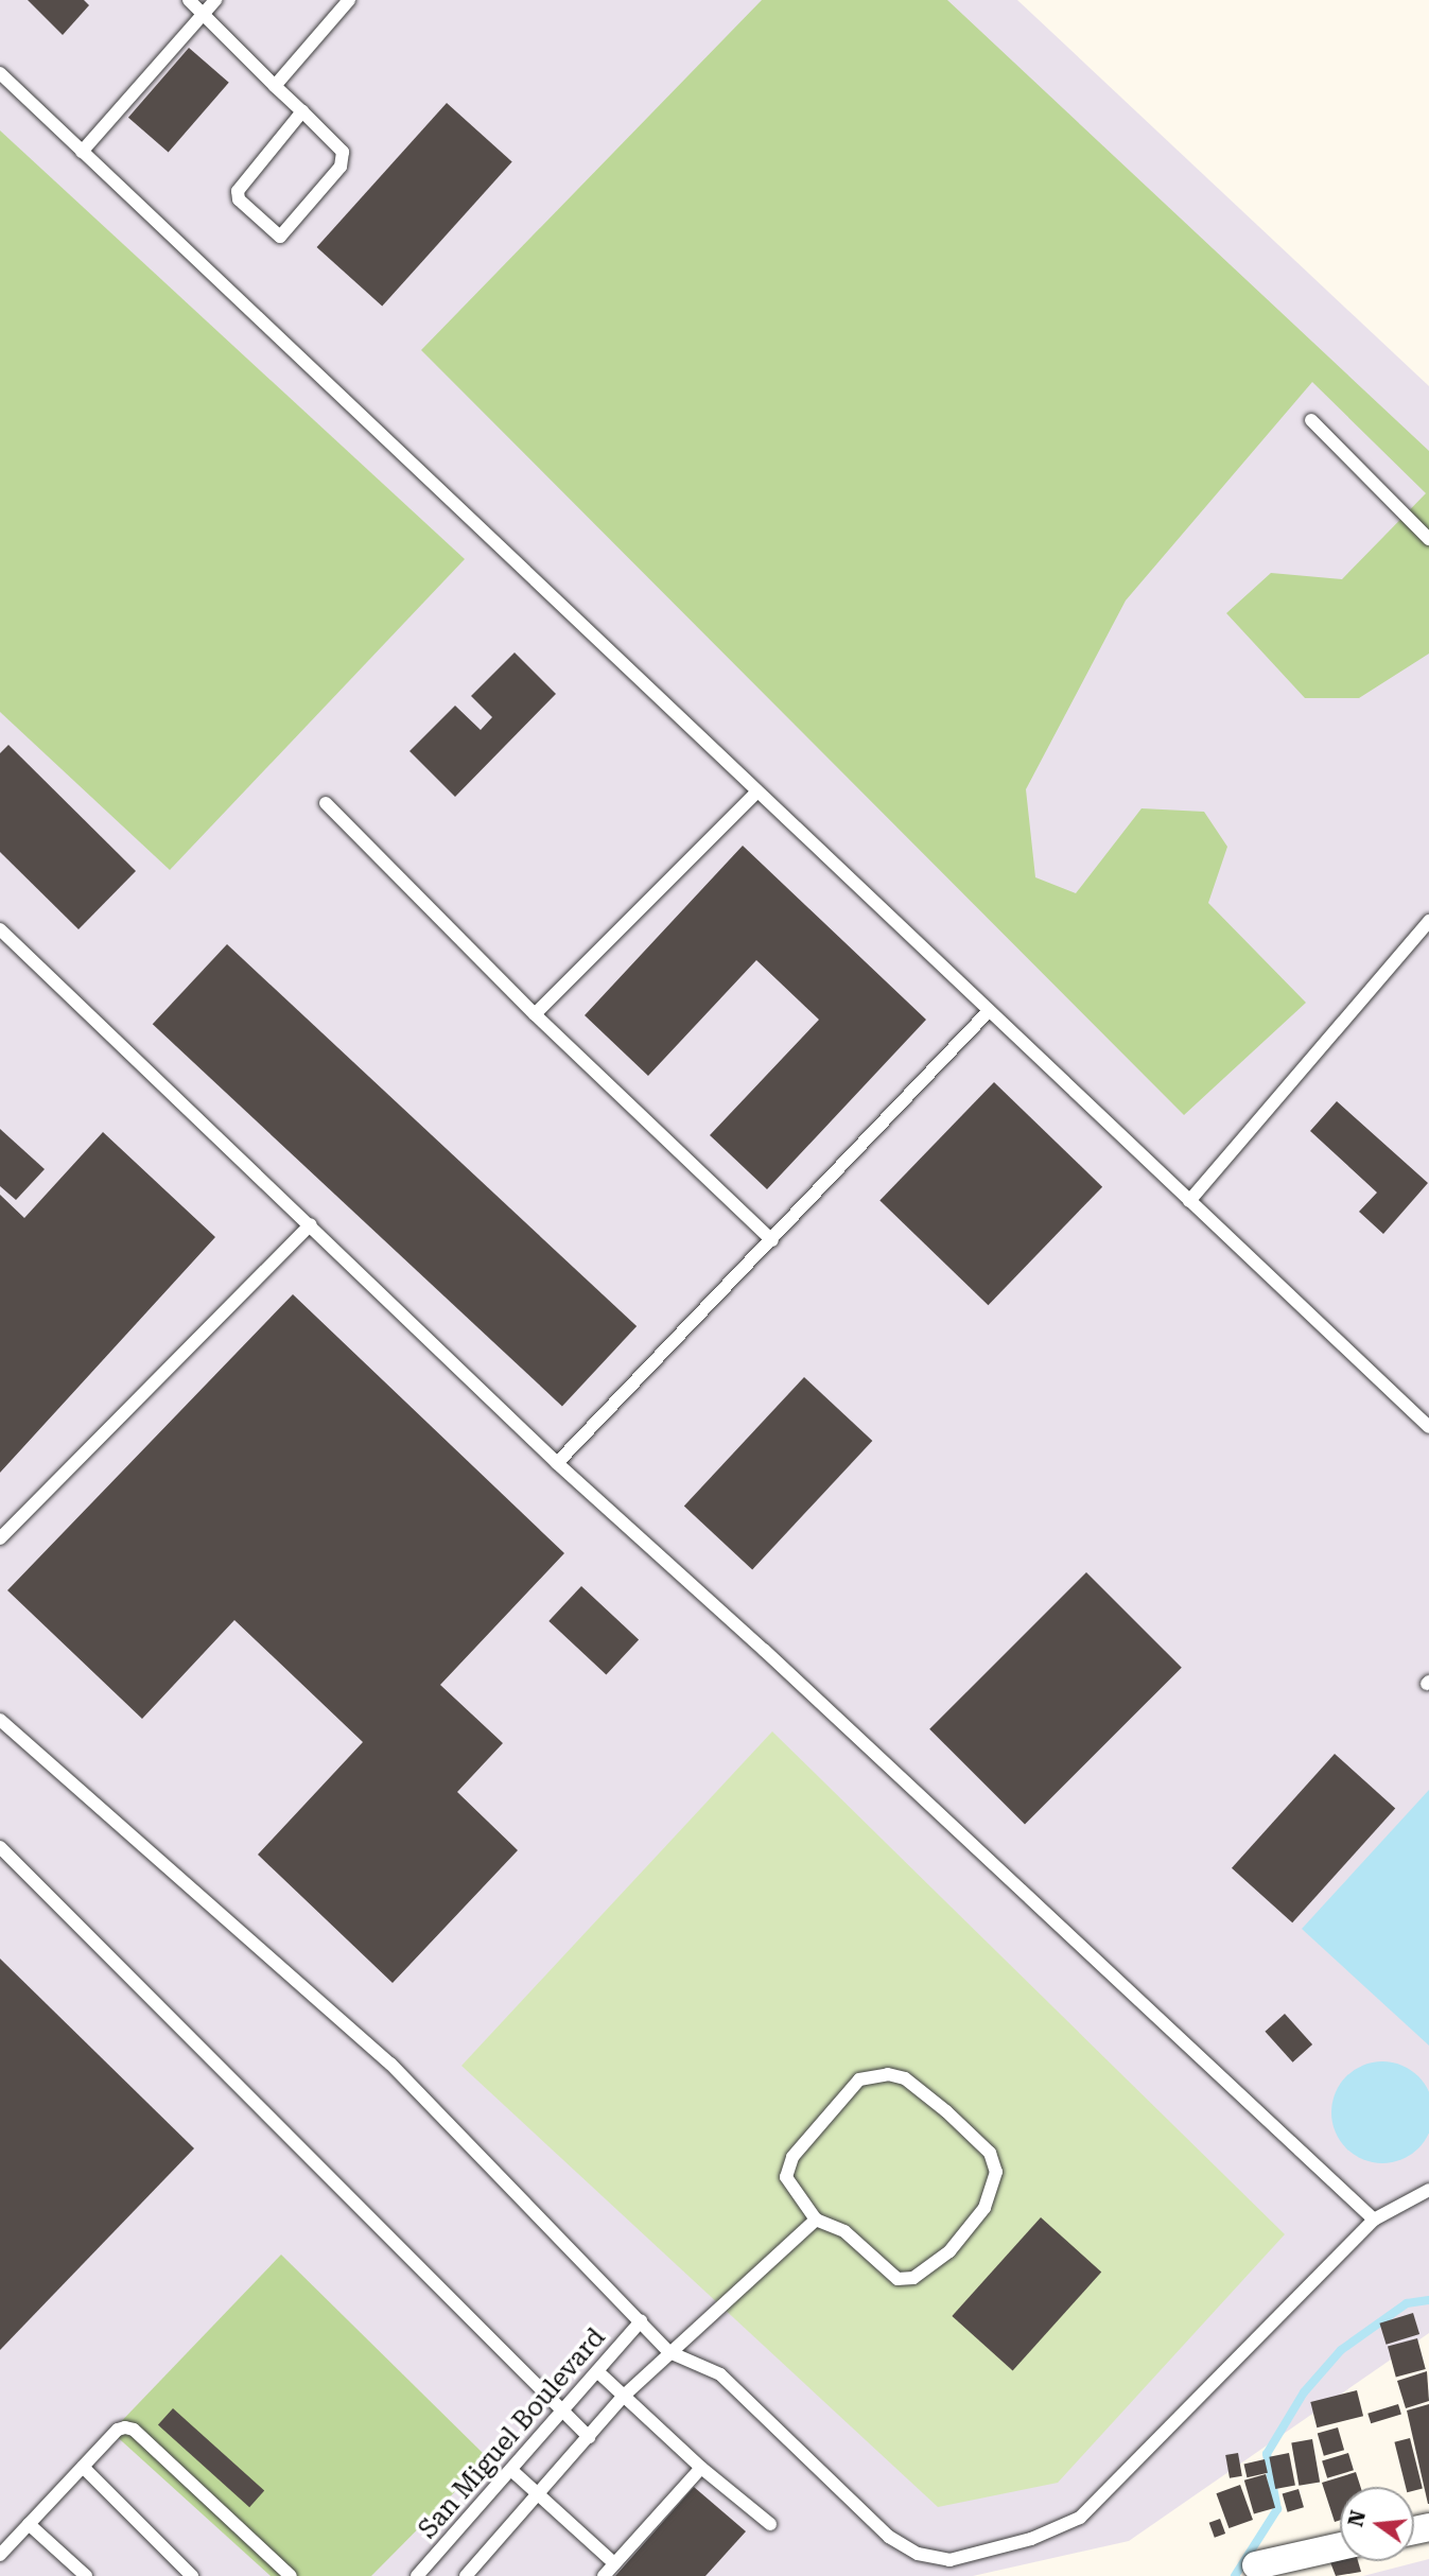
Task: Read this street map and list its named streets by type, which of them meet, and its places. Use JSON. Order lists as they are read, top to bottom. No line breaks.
{"streets":{"lane":["San Miguel Boulevard"]},"north":"left"}
